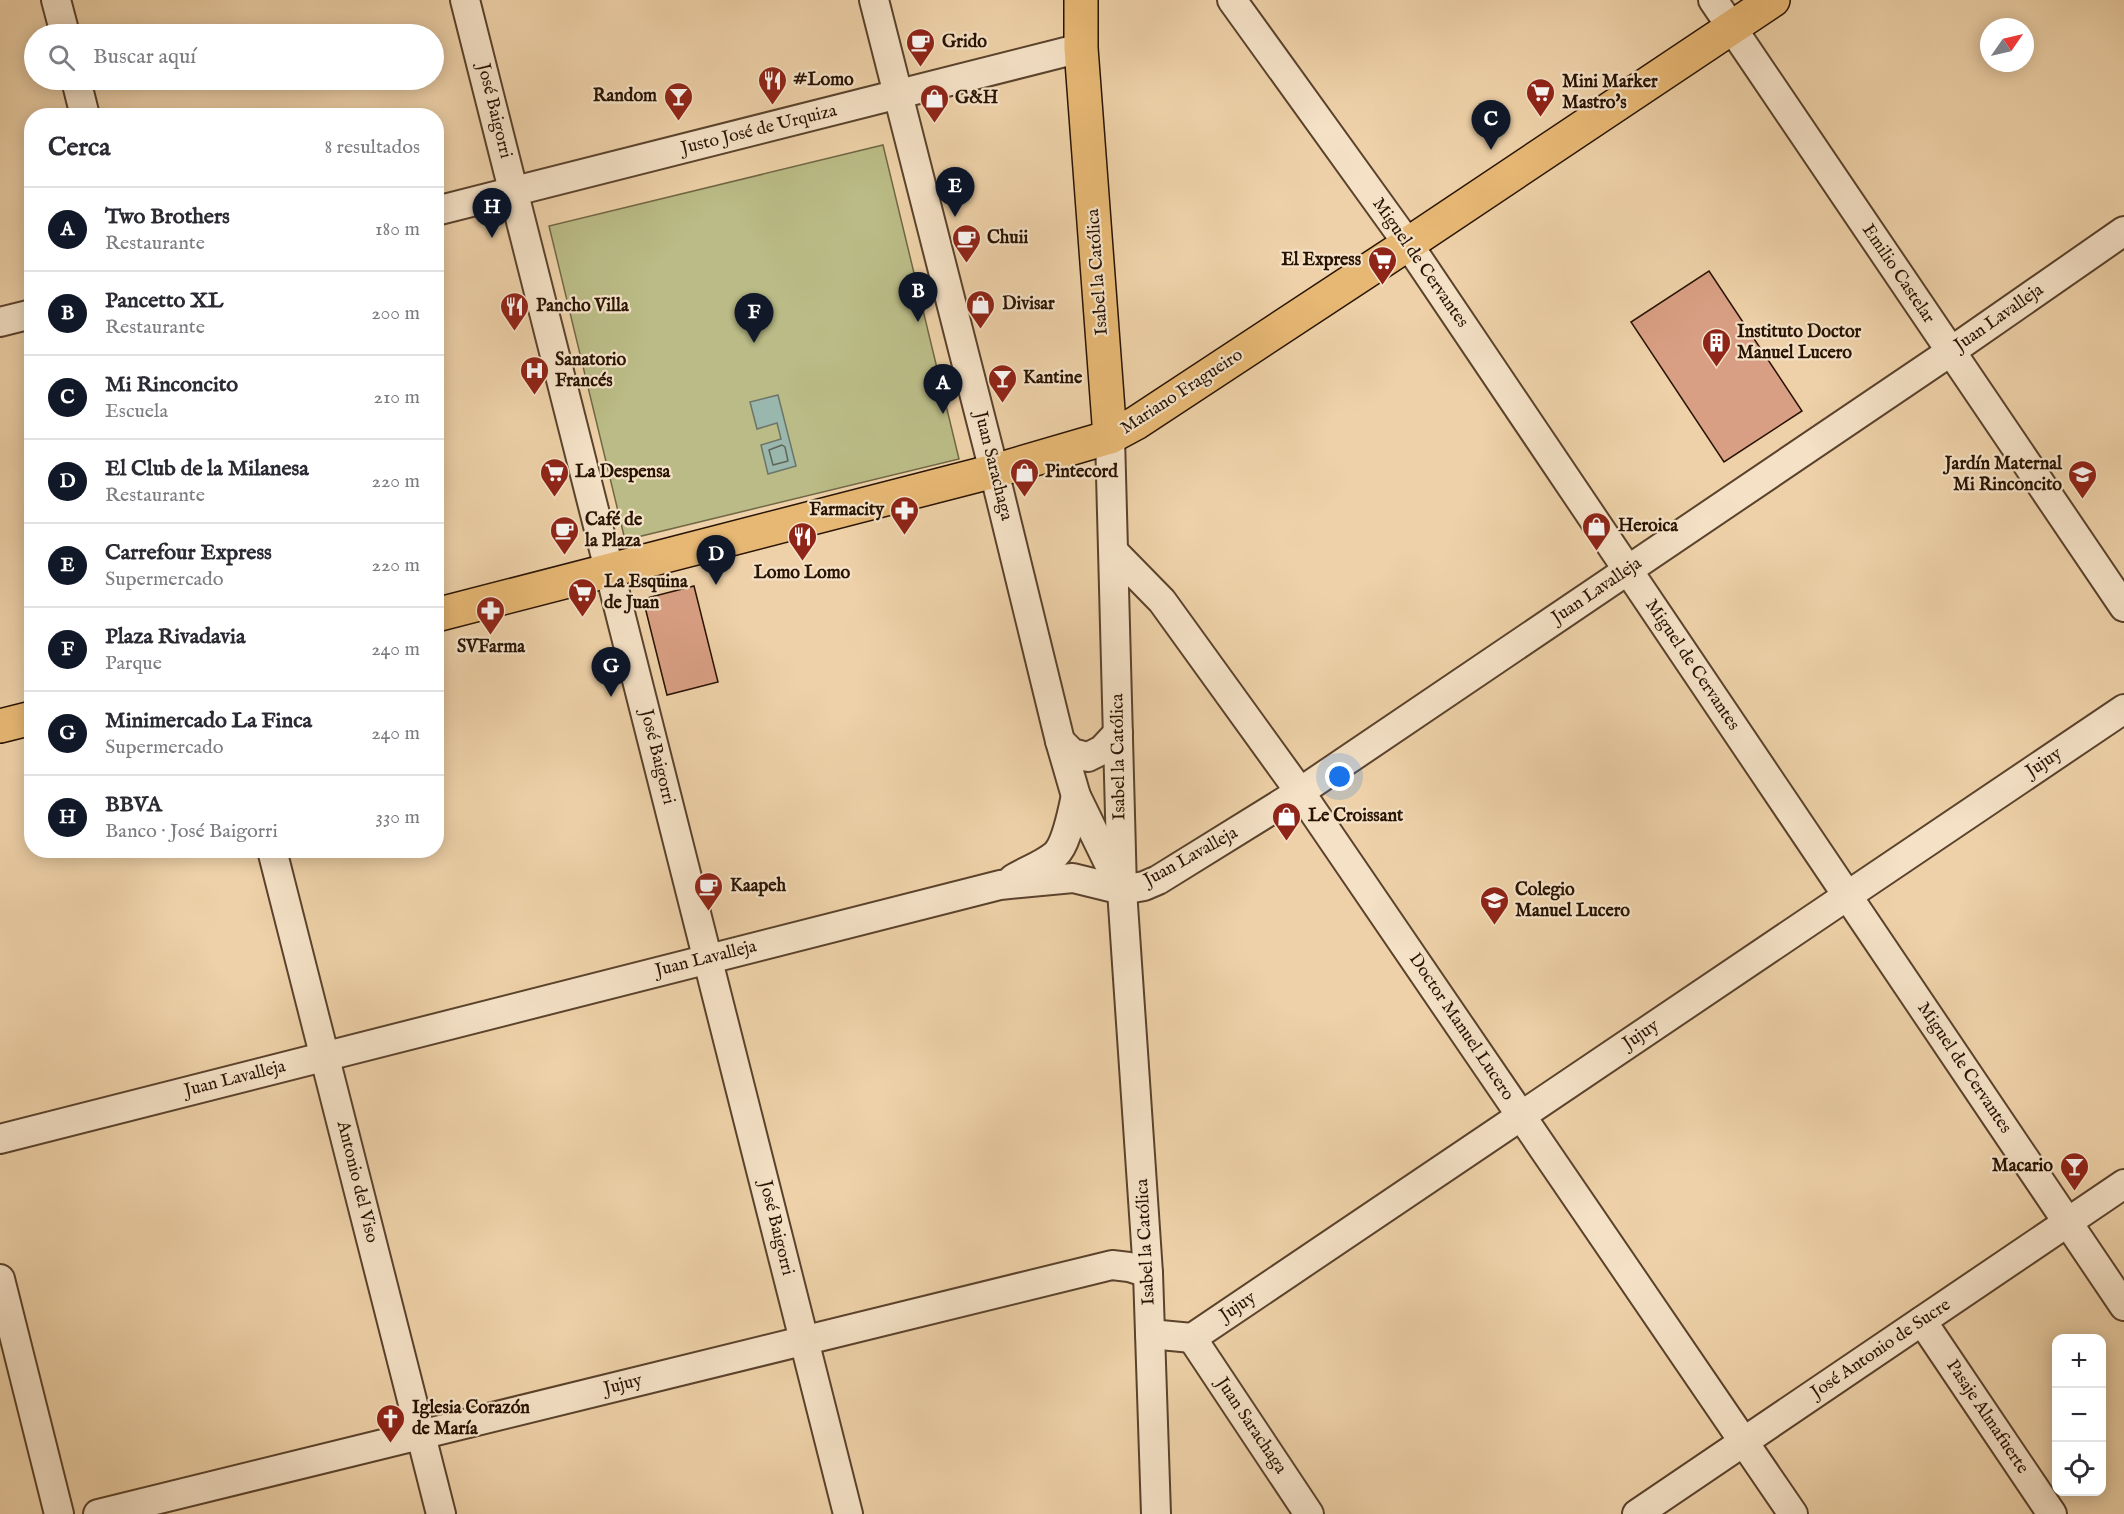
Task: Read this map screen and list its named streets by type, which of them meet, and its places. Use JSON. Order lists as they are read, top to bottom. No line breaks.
{"streets":{"main road":["Isabel la Católica","Mariano Fragueiro"],"street":["José Baigorri","Justo José de Urquiza","Miguel de Cervantes","Emilio Castelar","Juan Lavalleja","Juan Sarachaga","Jujuy","Doctor Manuel Lucero","Antonio del Viso","José Antonio de Sucre","Pasaje Almafuerte"]},"crossings":[["José Baigorri","Justo José de Urquiza"],["José Baigorri","Juan Lavalleja"],["José Baigorri","Mariano Fragueiro"],["José Baigorri","Jujuy"],["Justo José de Urquiza","Isabel la Católica"],["Justo José de Urquiza","Juan Sarachaga"],["Miguel de Cervantes","Juan Lavalleja"],["Miguel de Cervantes","Mariano Fragueiro"],["Miguel de Cervantes","Jujuy"],["Miguel de Cervantes","José Antonio de Sucre"],["Isabel la Católica","Juan Lavalleja"],["Isabel la Católica","Mariano Fragueiro"],["Isabel la Católica","Juan Sarachaga"],["Isabel la Católica","Jujuy"],["Isabel la Católica","Doctor Manuel Lucero"],["Emilio Castelar","Juan Lavalleja"],["Emilio Castelar","Mariano Fragueiro"],["Juan Lavalleja","Juan Sarachaga"],["Juan Lavalleja","Doctor Manuel Lucero"],["Juan Lavalleja","Antonio del Viso"],["Mariano Fragueiro","Juan Sarachaga"],["Juan Sarachaga","Jujuy"],["Jujuy","Doctor Manuel Lucero"],["Jujuy","Antonio del Viso"],["Doctor Manuel Lucero","José Antonio de Sucre"],["José Antonio de Sucre","Pasaje Almafuerte"]],"places":{"cafe":["Grido","Chuii","Café de la Plaza","Kaapeh"],"restaurant":["#Lomo","Pancho Villa","Lomo Lomo"],"supermarket":["Mini Marker Mastro's","El Express","La Despensa","La Esquina de Juan"],"bar":["Random","Kantine","Macario"],"shop":["G&H","Divisar","Pintecord","Heroica","Le Croissant"],"building":["Instituto Doctor Manuel Lucero"],"hospital":["Sanatorio Francés"],"school or university":["Jardín Maternal Mi Rinconcito","Colegio Manuel Lucero"],"pharmacy":["Farmacity","SVFarma"],"church":["Iglesia Corazón de María"]},"north":"top right","page":{"search":"Buscar aquí","pins":["C","E","H","B","F","A","D","G"],"heading":["Cerca","8 resultados"],"list":[{"mark":"A","name":"Two Brothers","note":"Restaurante","value":"180 m"},{"mark":"B","name":"Pancetto XL","note":"Restaurante","value":"200 m"},{"mark":"C","name":"Mi Rinconcito","note":"Escuela","value":"210 m"},{"mark":"D","name":"El Club de la Milanesa","note":"Restaurante","value":"220 m"},{"mark":"E","name":"Carrefour Express","note":"Supermercado","value":"220 m"},{"mark":"F","name":"Plaza Rivadavia","note":"Parque","value":"240 m"},{"mark":"G","name":"Minimercado La Finca","note":"Supermercado","value":"240 m"},{"mark":"H","name":"BBVA","note":"Banco · José Baigorri","value":"330 m"}],"map_buttons":["+","−"]}}
